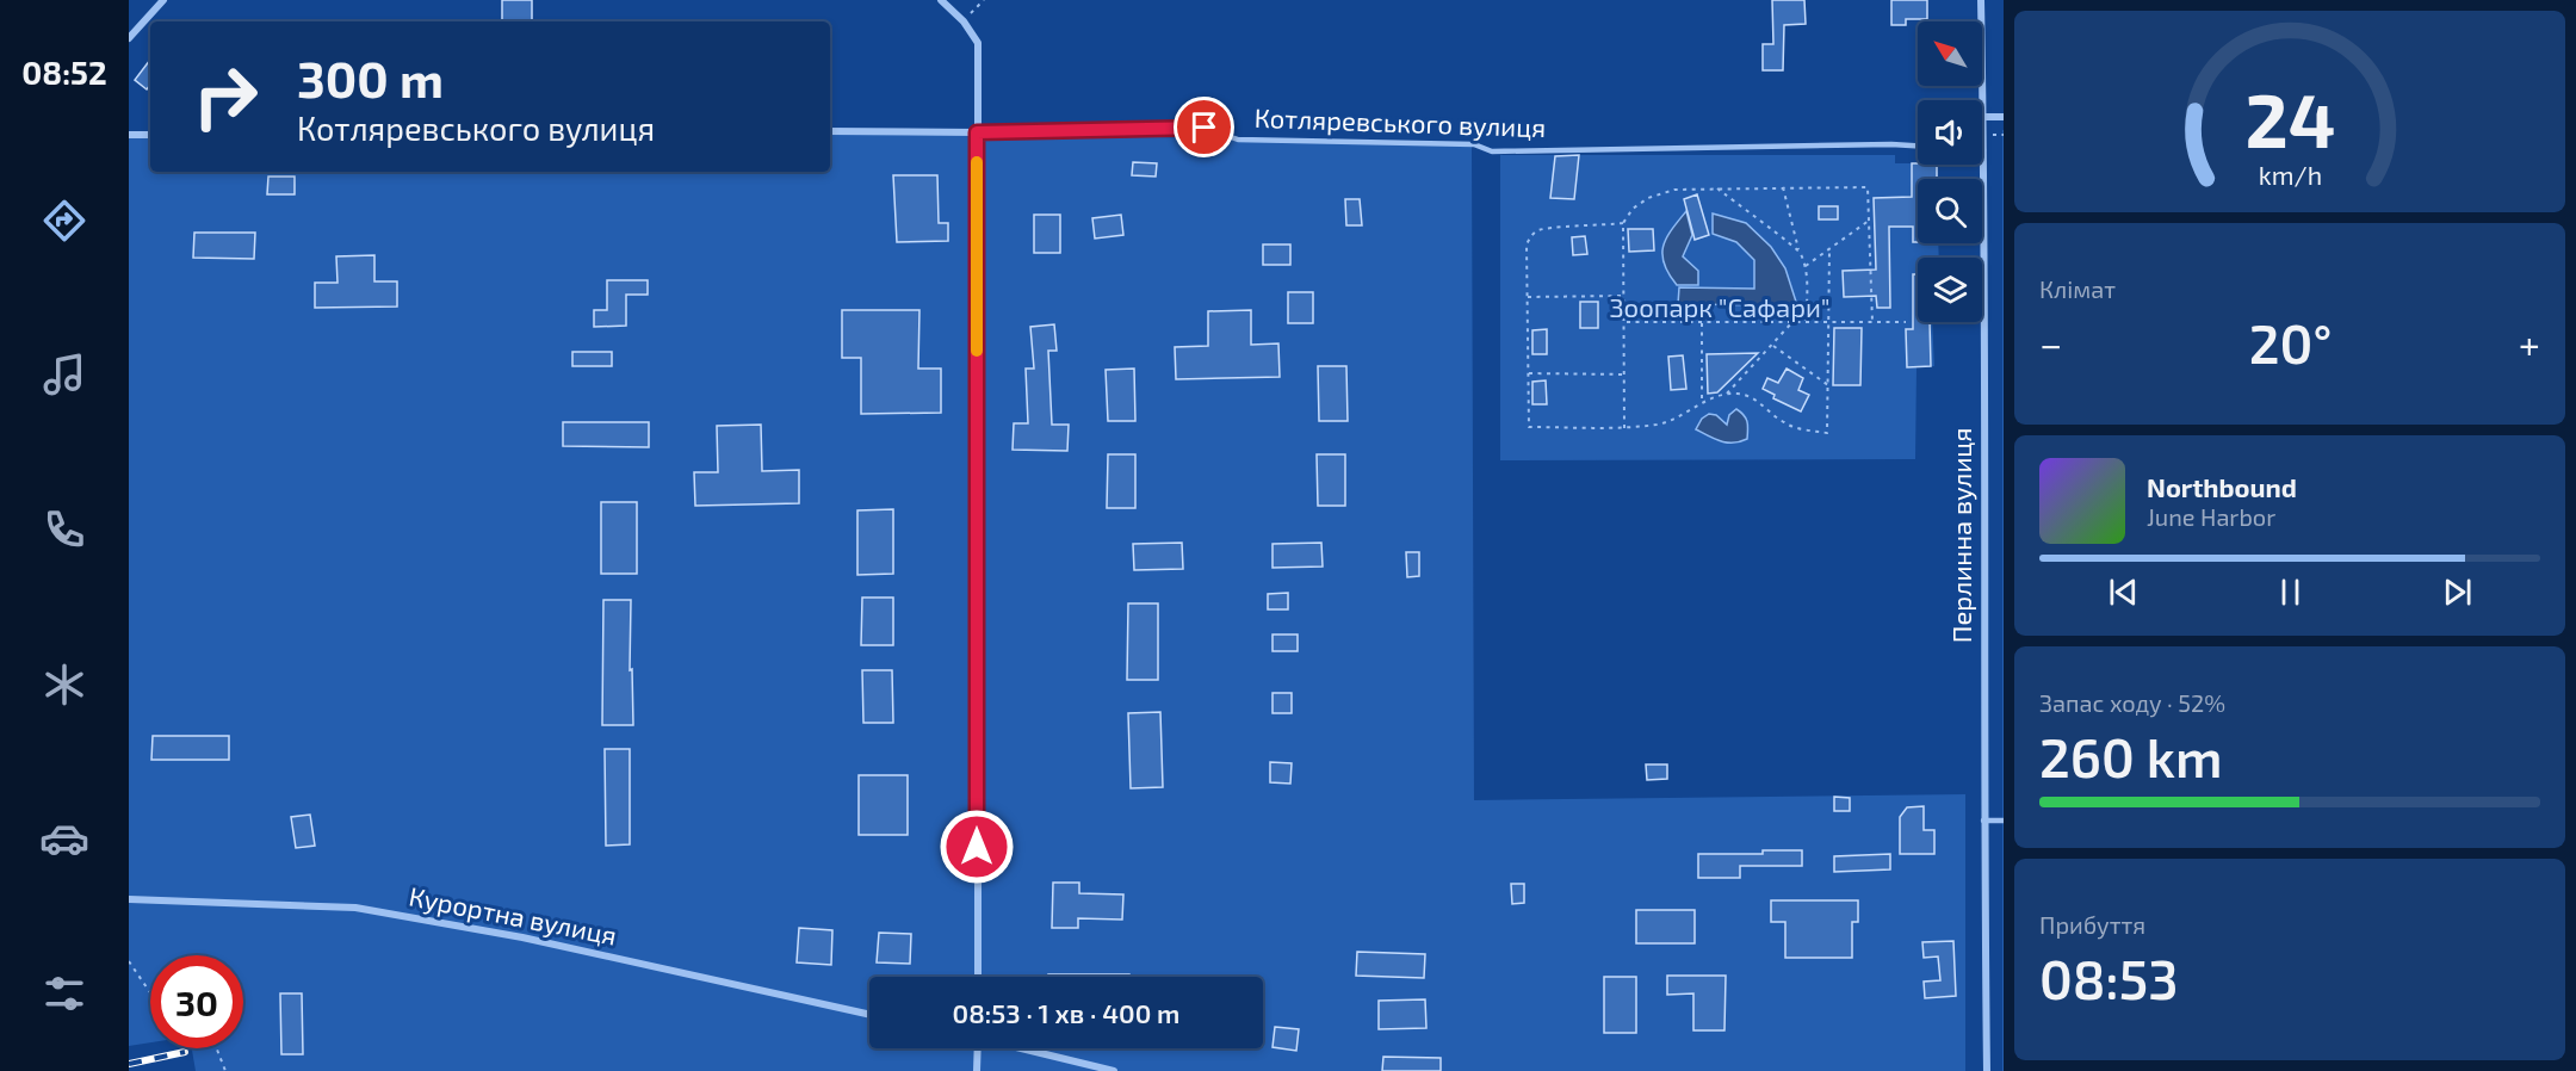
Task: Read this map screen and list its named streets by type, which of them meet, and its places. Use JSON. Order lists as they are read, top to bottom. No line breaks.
{"streets":{"street":["Котляревського вулиця","Перлинна вулиця","Курортна вулиця"]},"parks":["Зоопарк \"Сафари\""],"north":"top left","page":{"tabs":"08:52","turn":["300 m","Котляревського вулиця"],"tile":["Клімат",["Запас ходу · 52%","260 km"],["Прибуття","08:53"]],"heat":["−","20°","+"],"song":["Northbound","June Harbor"],"limit":"30","trip":"08:53 · 1 хв · 400 m","gauge":["24","km/h"]}}
